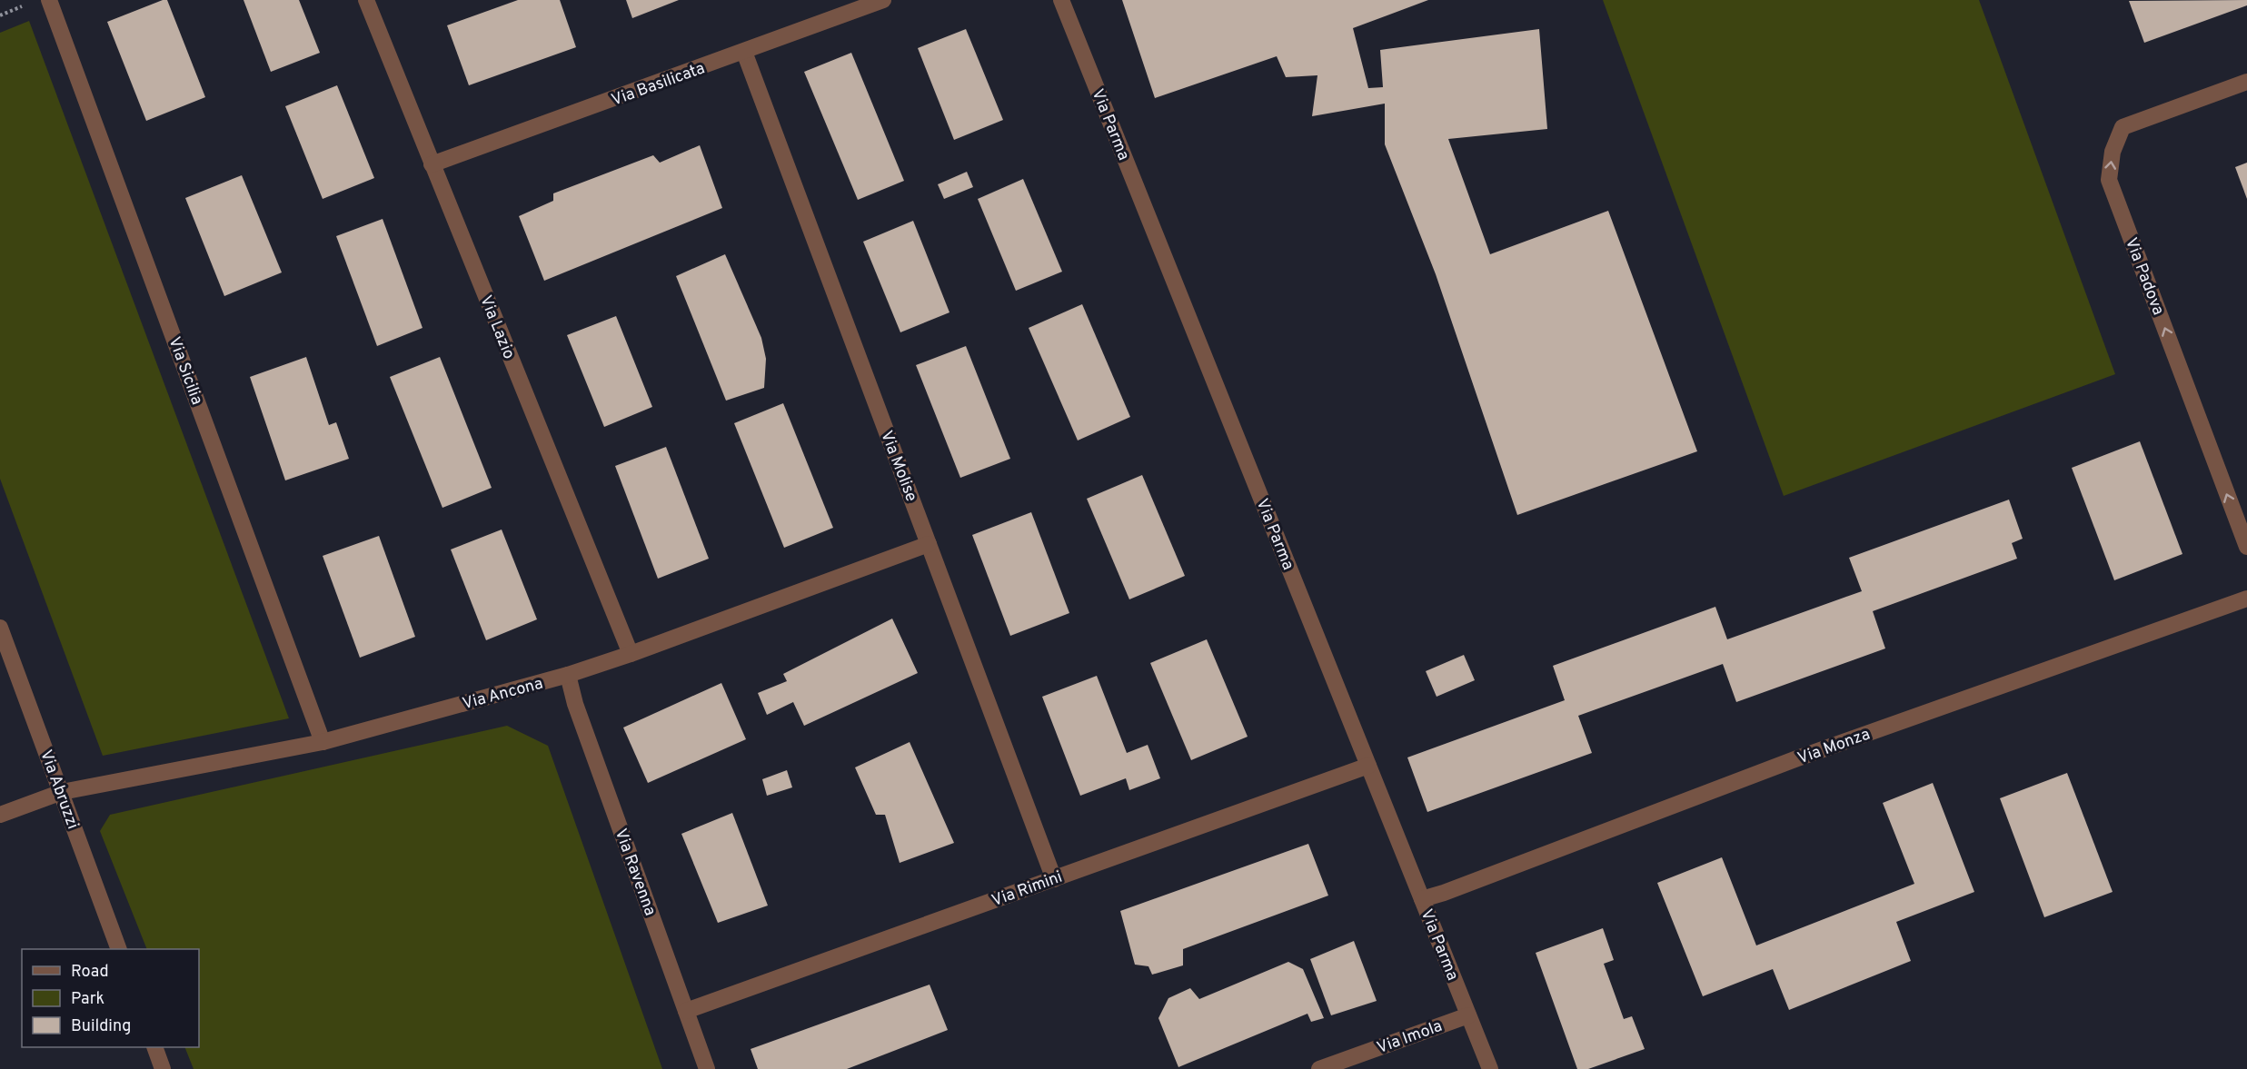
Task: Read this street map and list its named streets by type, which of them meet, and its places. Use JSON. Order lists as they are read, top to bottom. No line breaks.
{"streets":{"street":["Via Basilicata","Via Parma","Via Padova","Via Lazio","Via Sicilia","Via Molise","Via Ancona","Via Monza","Via Abruzzi","Via Ravenna","Via Rimini","Via Imola"]},"crossings":[["Via Basilicata","Via Lazio"],["Via Basilicata","Via Molise"],["Via Parma","Via Monza"],["Via Parma","Via Rimini"],["Via Parma","Via Imola"],["Via Lazio","Via Ancona"],["Via Sicilia","Via Ancona"],["Via Molise","Via Ancona"],["Via Molise","Via Rimini"],["Via Ancona","Via Abruzzi"],["Via Ancona","Via Ravenna"],["Via Ravenna","Via Rimini"]],"one_way":["Via Padova"],"legend":["Road","Park","Building"]}
